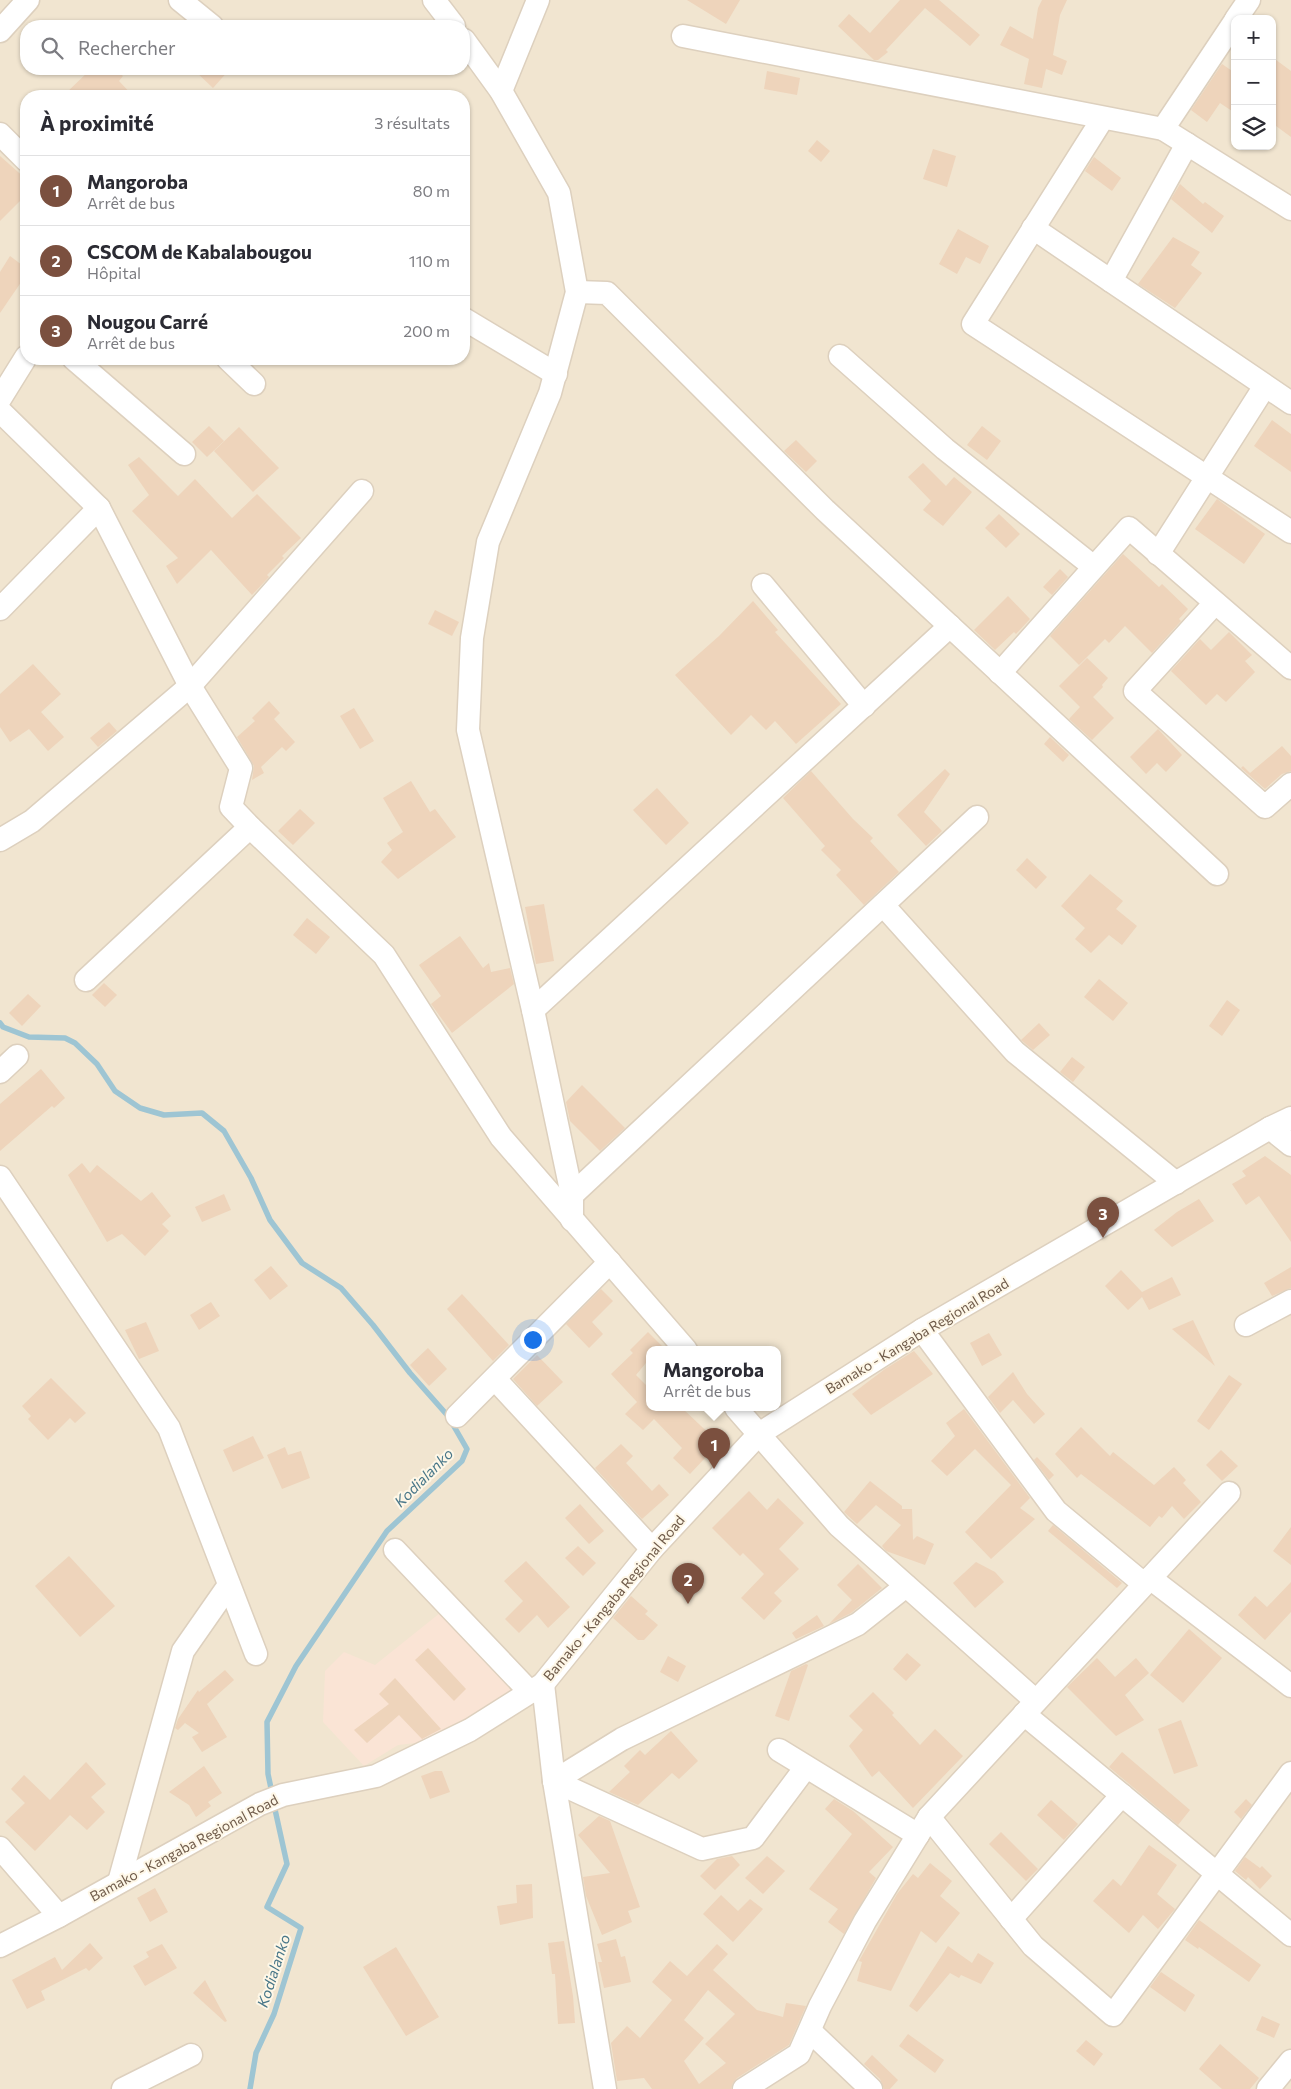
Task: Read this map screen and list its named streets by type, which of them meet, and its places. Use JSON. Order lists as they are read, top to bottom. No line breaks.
{"streets":{"street":["Bamako - Kangaba Regional Road"]},"water":["Kodialanko"],"page":{"map_buttons":["+","−"],"search":"Rechercher","heading":["À proximité","3 résultats"],"list":[{"mark":"1","name":"Mangoroba","note":"Arrêt de bus","value":"80 m"},{"mark":"2","name":"CSCOM de Kabalabougou","note":"Hôpital","value":"110 m"},{"mark":"3","name":"Nougou Carré","note":"Arrêt de bus","value":"200 m"}],"pins":["3","1","2"],"popup":["Mangoroba","Arrêt de bus"]}}
